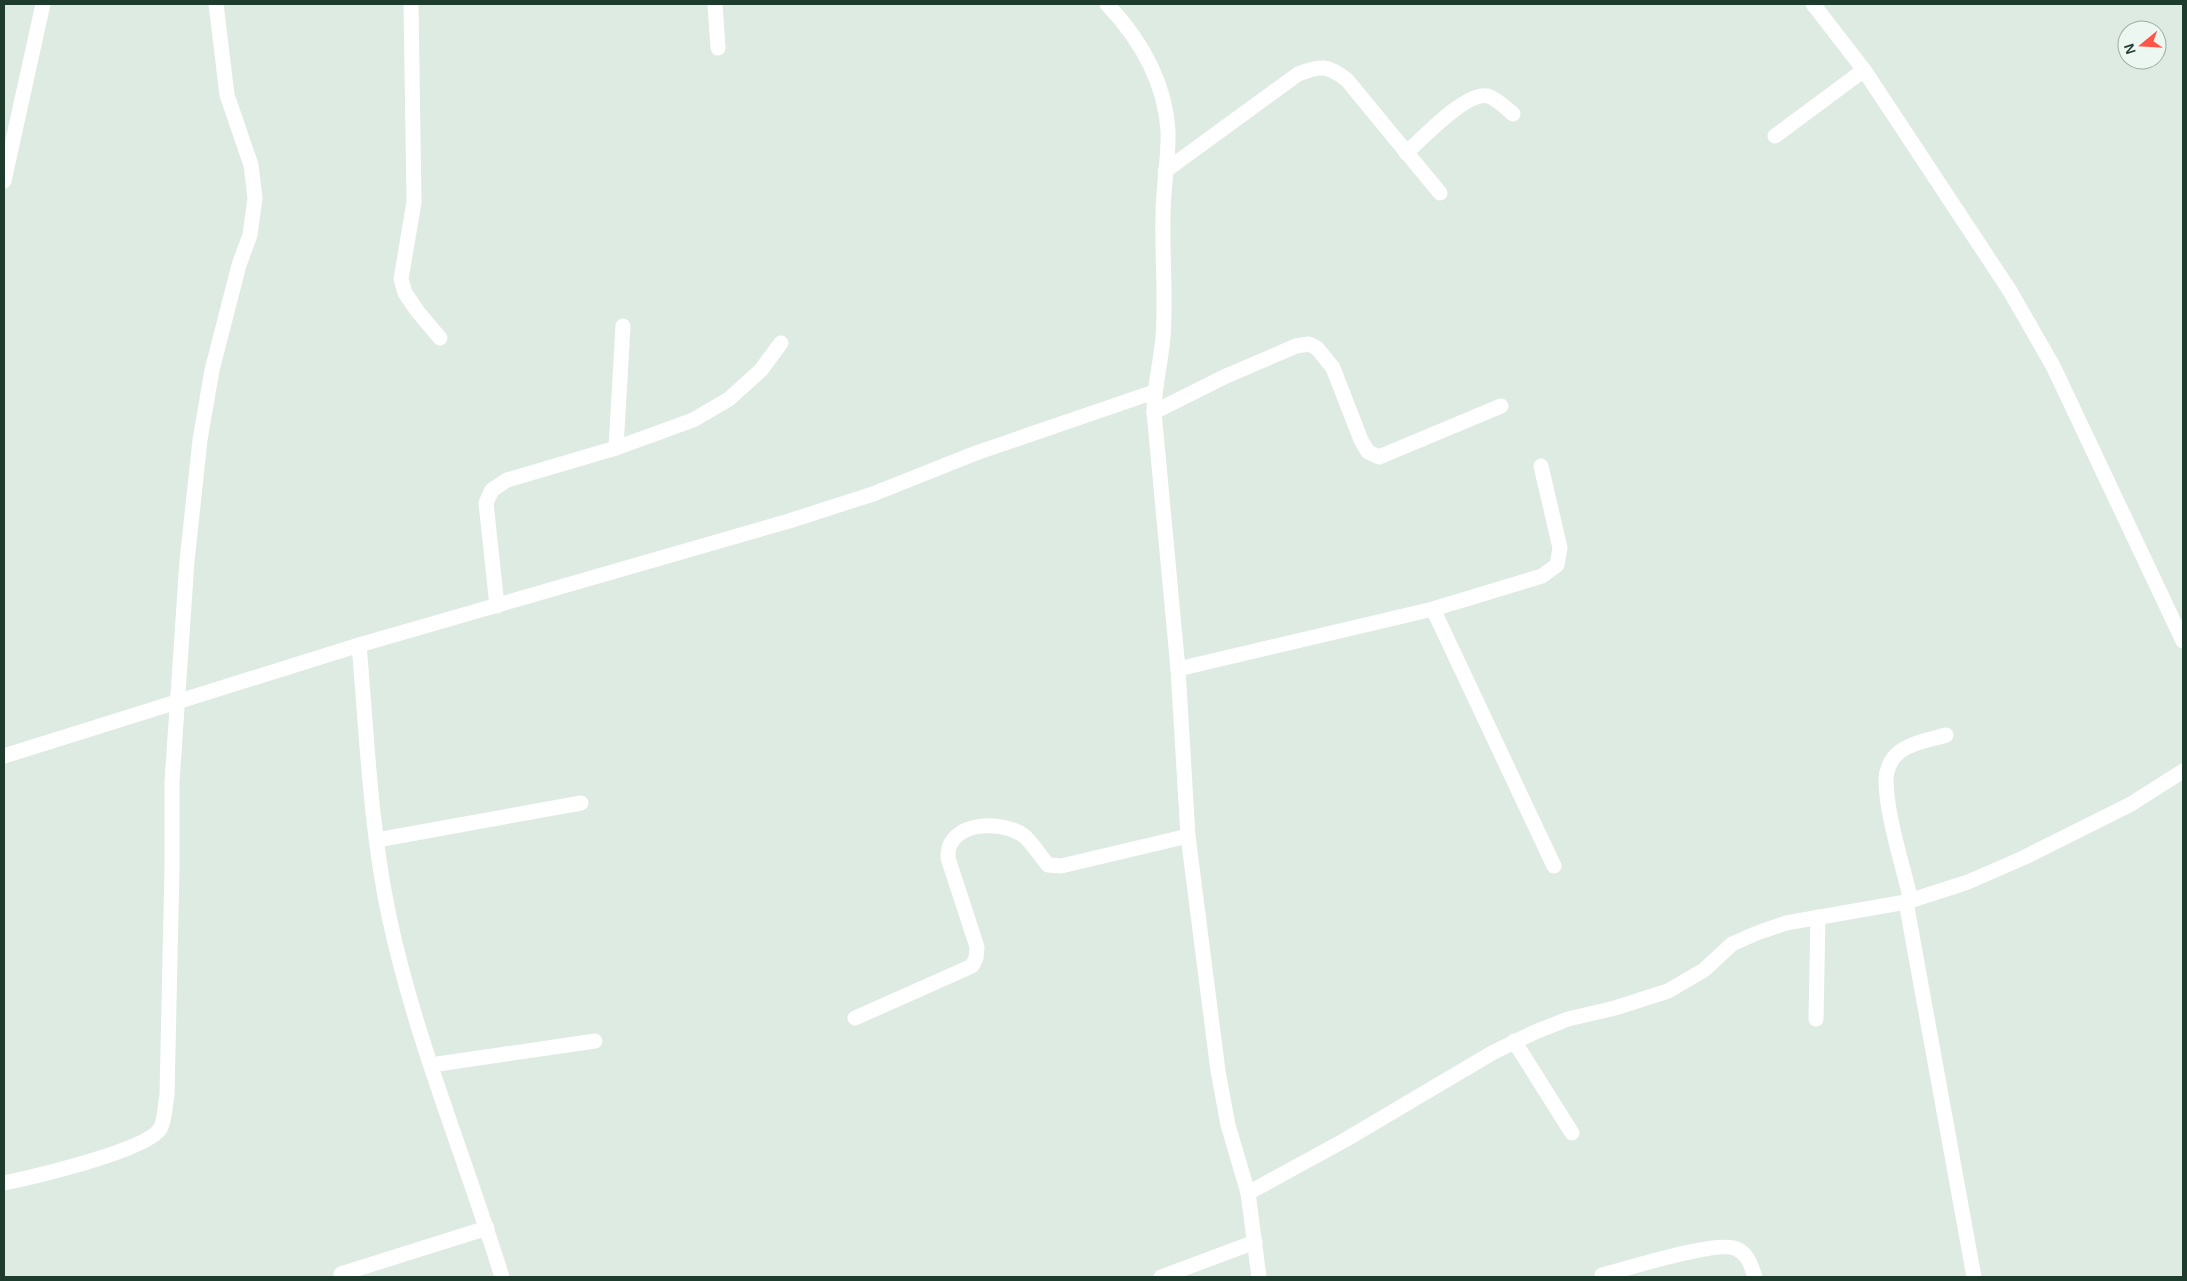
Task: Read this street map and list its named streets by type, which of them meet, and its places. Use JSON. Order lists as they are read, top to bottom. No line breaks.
{"north":"left"}
